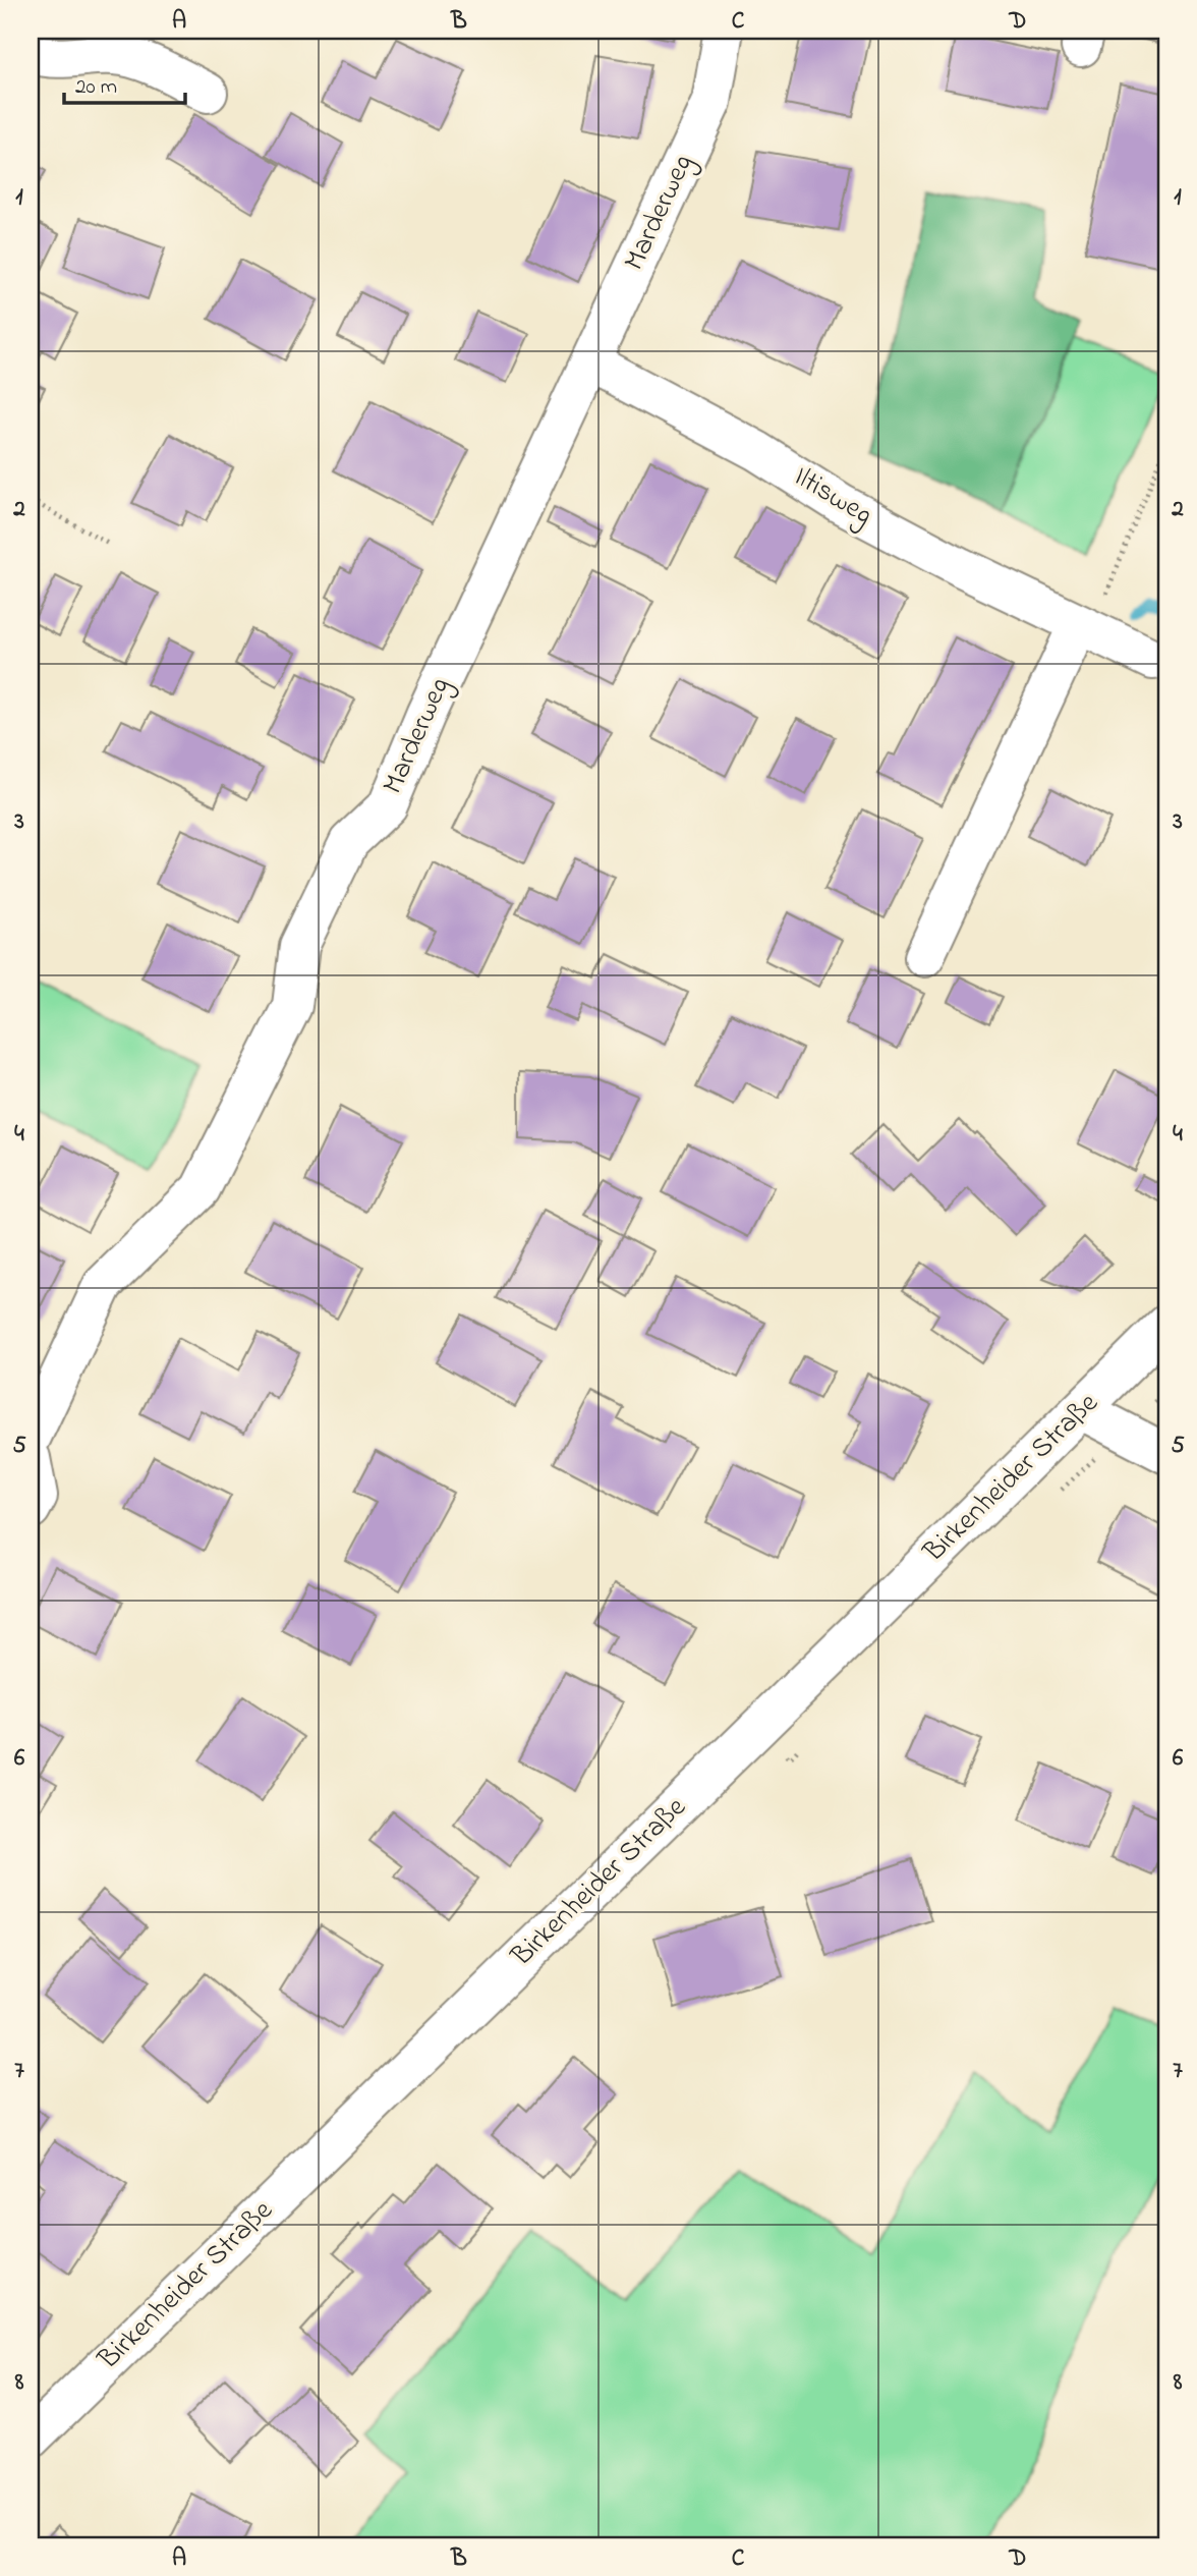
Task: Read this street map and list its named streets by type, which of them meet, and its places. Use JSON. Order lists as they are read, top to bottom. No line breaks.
{"streets":{"street":["Marderweg","Iltisweg","Birkenheider Straße"]},"crossings":[["Marderweg","Iltisweg"]],"scale_bar":"20 m","grid":{"columns":["A","B","C","D"],"rows":["1","2","3","4","5","6","7","8"]}}
